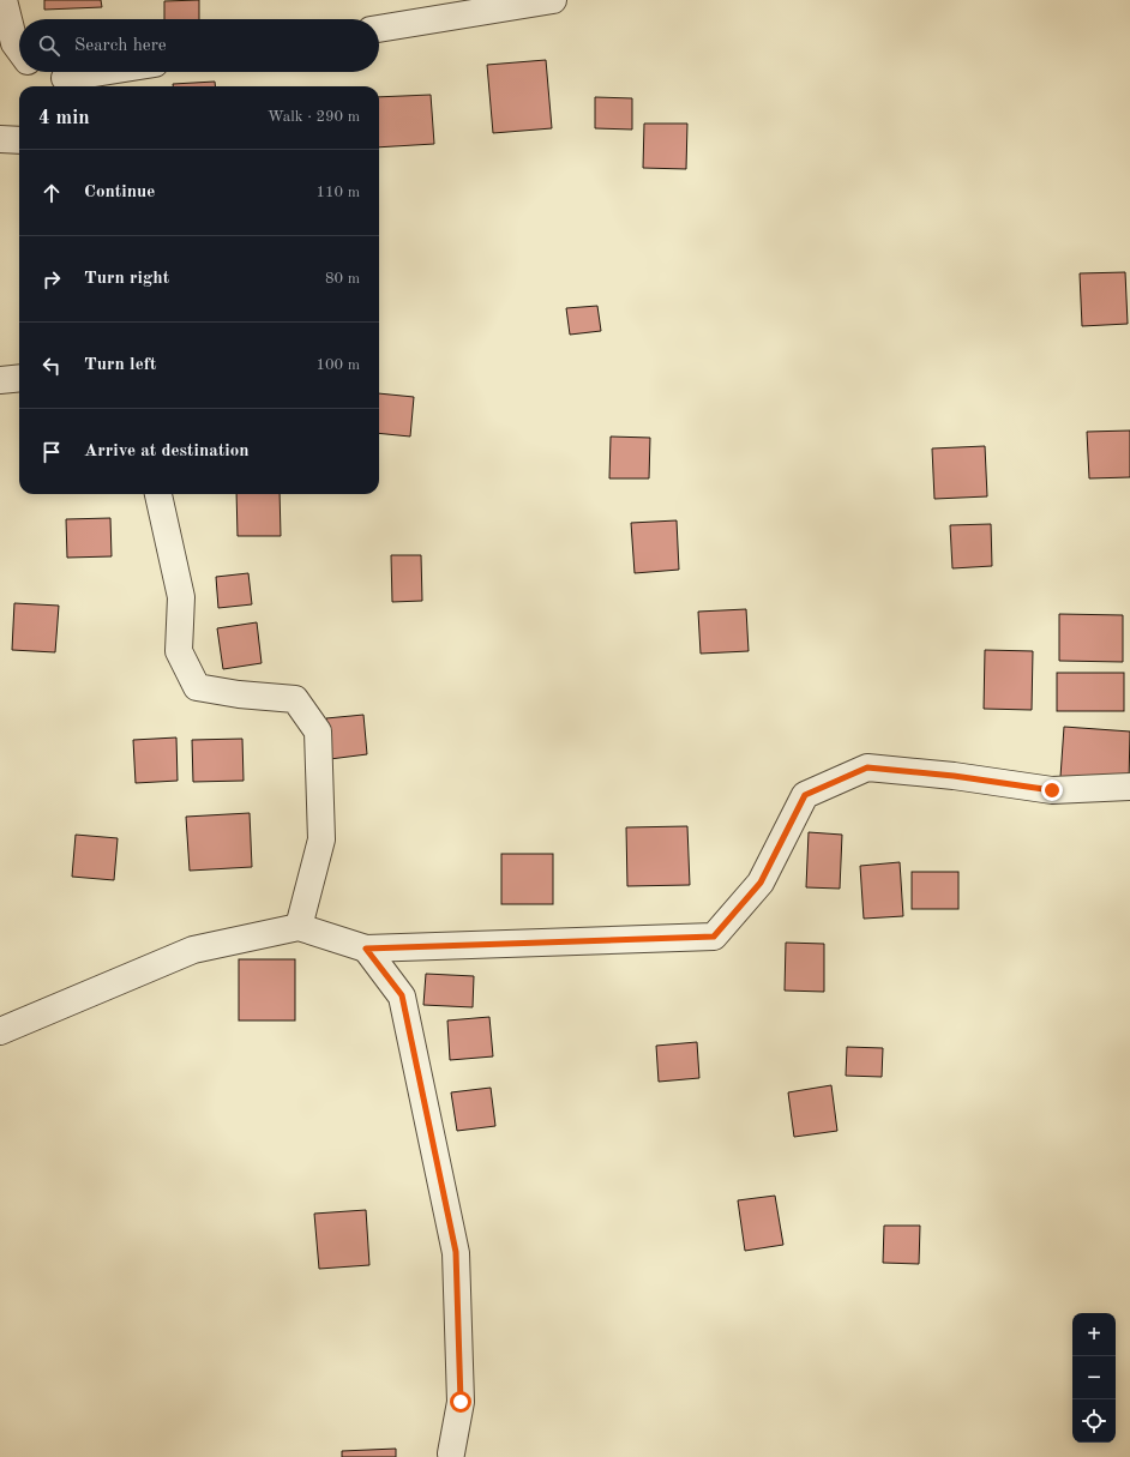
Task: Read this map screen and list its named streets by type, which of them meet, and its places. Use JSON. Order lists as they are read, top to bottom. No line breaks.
{"page":{"search":"Search here","heading":["4 min","Walk · 290 m"],"list":[["Continue","110 m"],["Turn right","80 m"],["Turn left","100 m"],"Arrive at destination"],"map_buttons":["+","−"]}}
